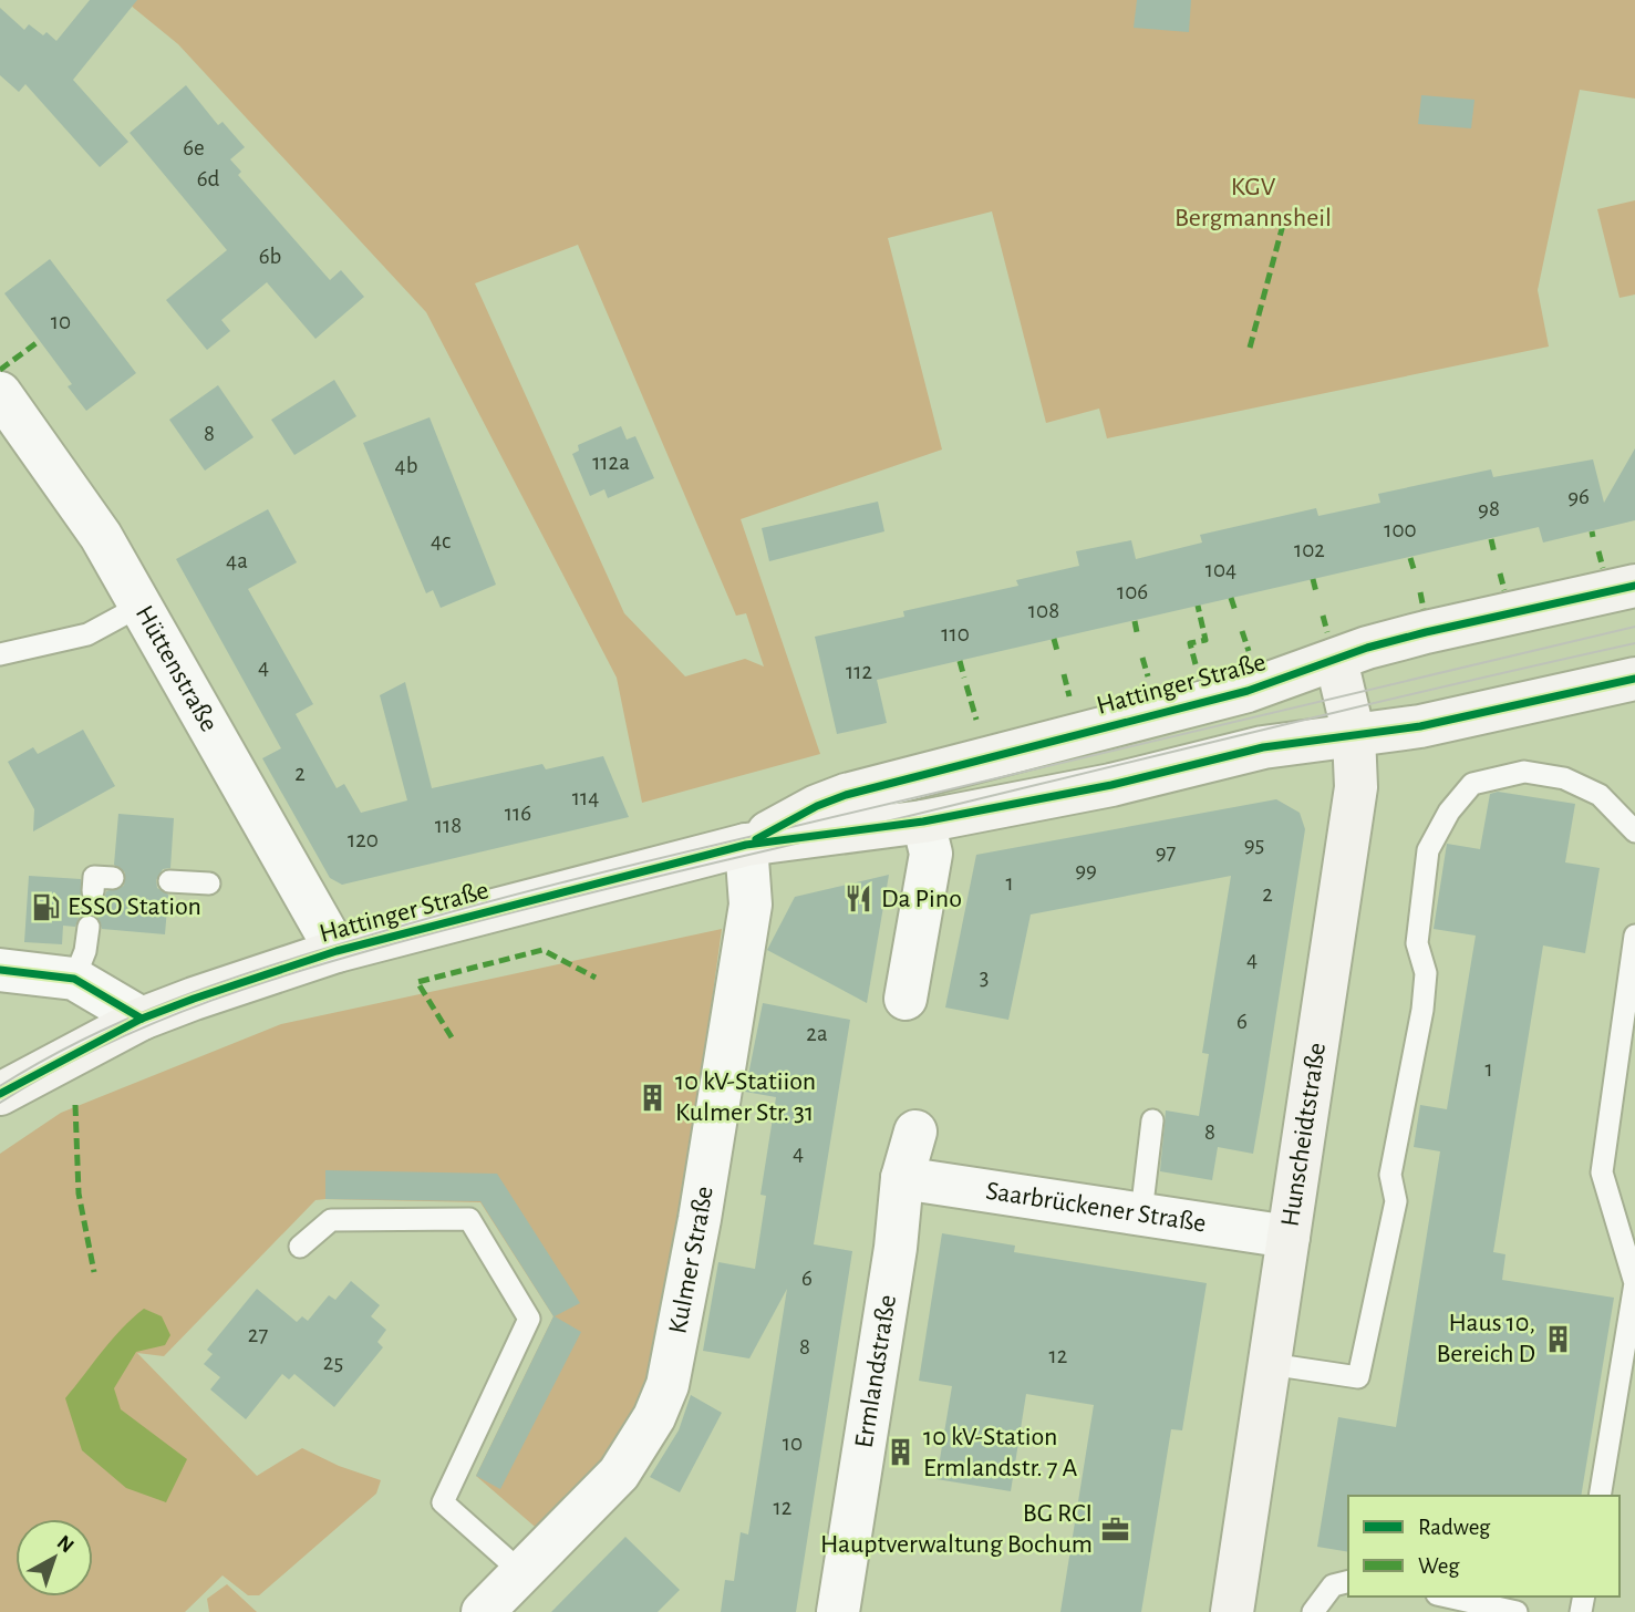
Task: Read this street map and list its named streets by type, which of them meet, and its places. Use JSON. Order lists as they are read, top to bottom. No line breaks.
{"streets":{"main road":["Hattinger Straße","Hunscheidtstraße"],"street":["Hüttenstraße","Saarbrückener Straße","Kulmer Straße","Ermlandstraße"]},"crossings":[["Hüttenstraße","Hattinger Straße"],["Hattinger Straße","Hunscheidtstraße"],["Hattinger Straße","Kulmer Straße"],["Hunscheidtstraße","Saarbrückener Straße"],["Saarbrückener Straße","Ermlandstraße"]],"parks":["KGV Bergmannsheil"],"places":{"restaurant":["Da Pino"],"fuel station":["ESSO Station"],"building":["10 kV-Statiion Kulmer Str. 31","Haus 10, Bereich D","10 kV-Station Ermlandstr. 7 A"],"office":["BG RCI Hauptverwaltung Bochum"]},"house_numbers":["6e","6d","6b","10","8","112a","4b","96","98","100","4c","102","4a","104","106","108","110","4","112","2","114","116","118","120","95","97","99","1","2","4","3","6","2a","1","8","4","6","27","8","12","25","10","12"],"legend":["Radweg","Weg"],"north":"top right"}
